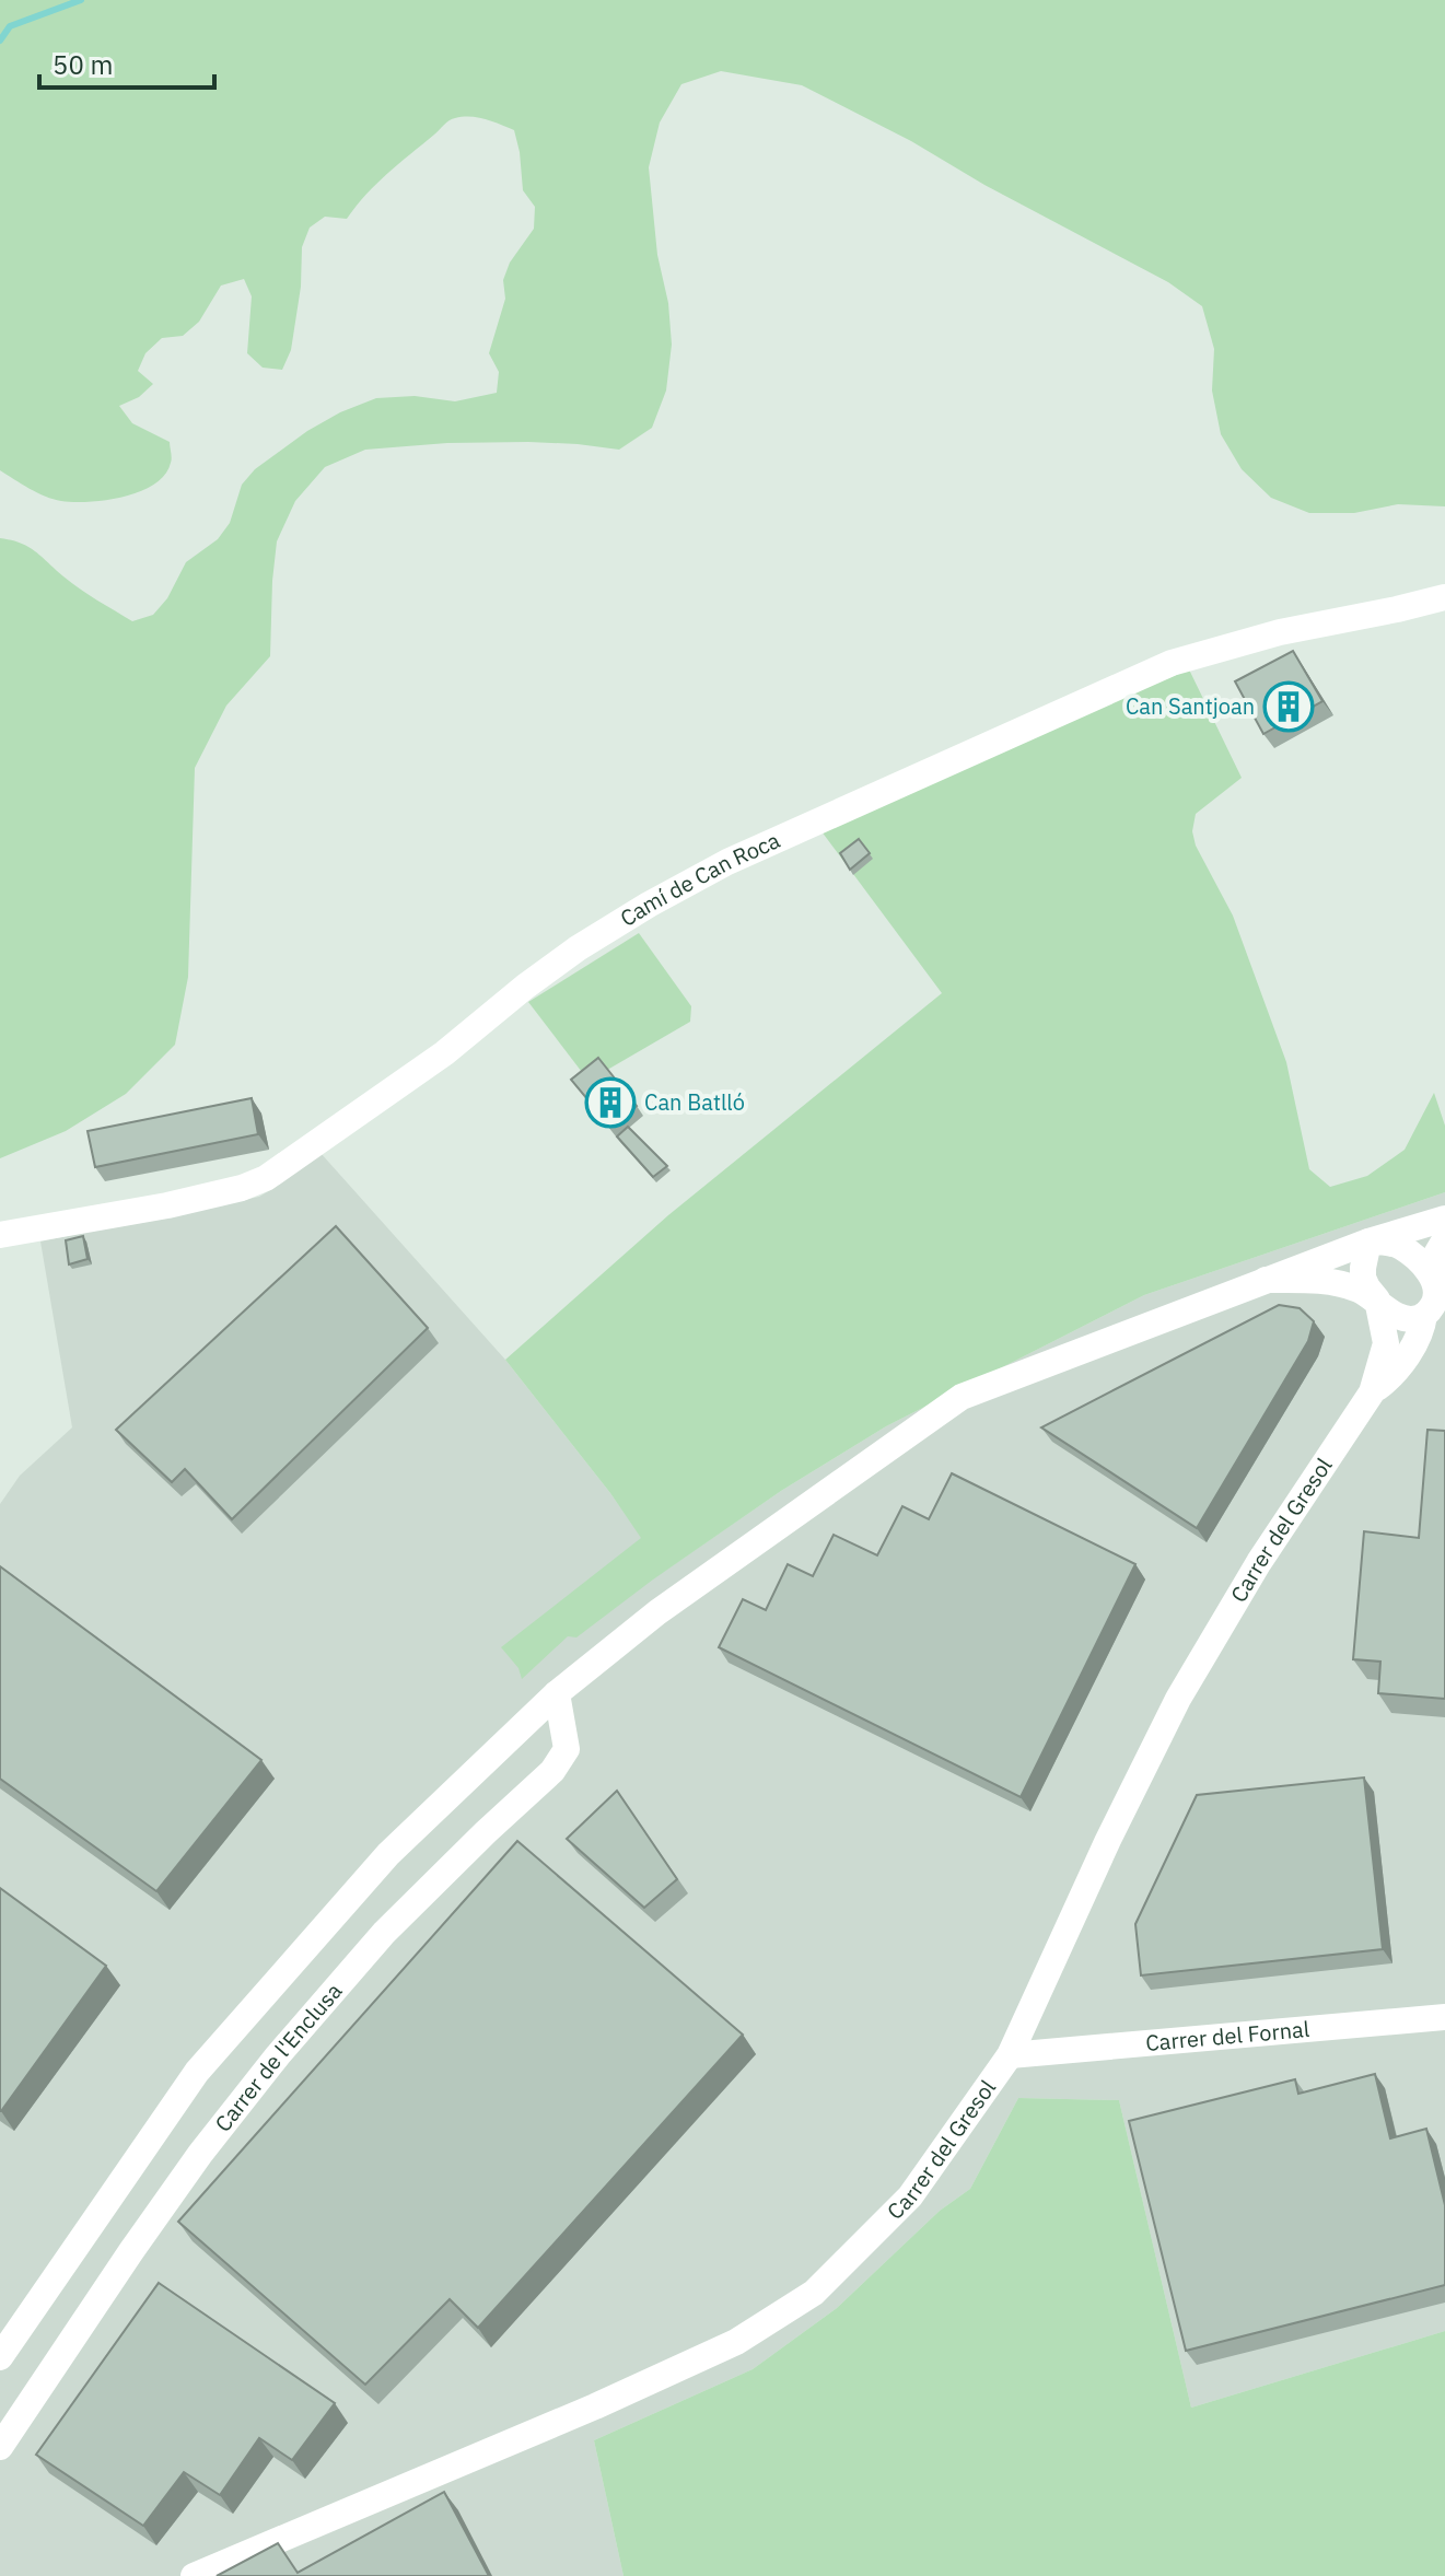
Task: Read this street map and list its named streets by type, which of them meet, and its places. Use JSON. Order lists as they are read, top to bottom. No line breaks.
{"streets":{"street":["Camí de Can Roca","Carrer del Gresol","Carrer del Fornal","Carrer de l'Enclusa"]},"crossings":[["Carrer del Gresol","Carrer del Fornal"]],"places":{"building":["Can Santjoan","Can Batlló"]},"scale_bar":"50 m"}
